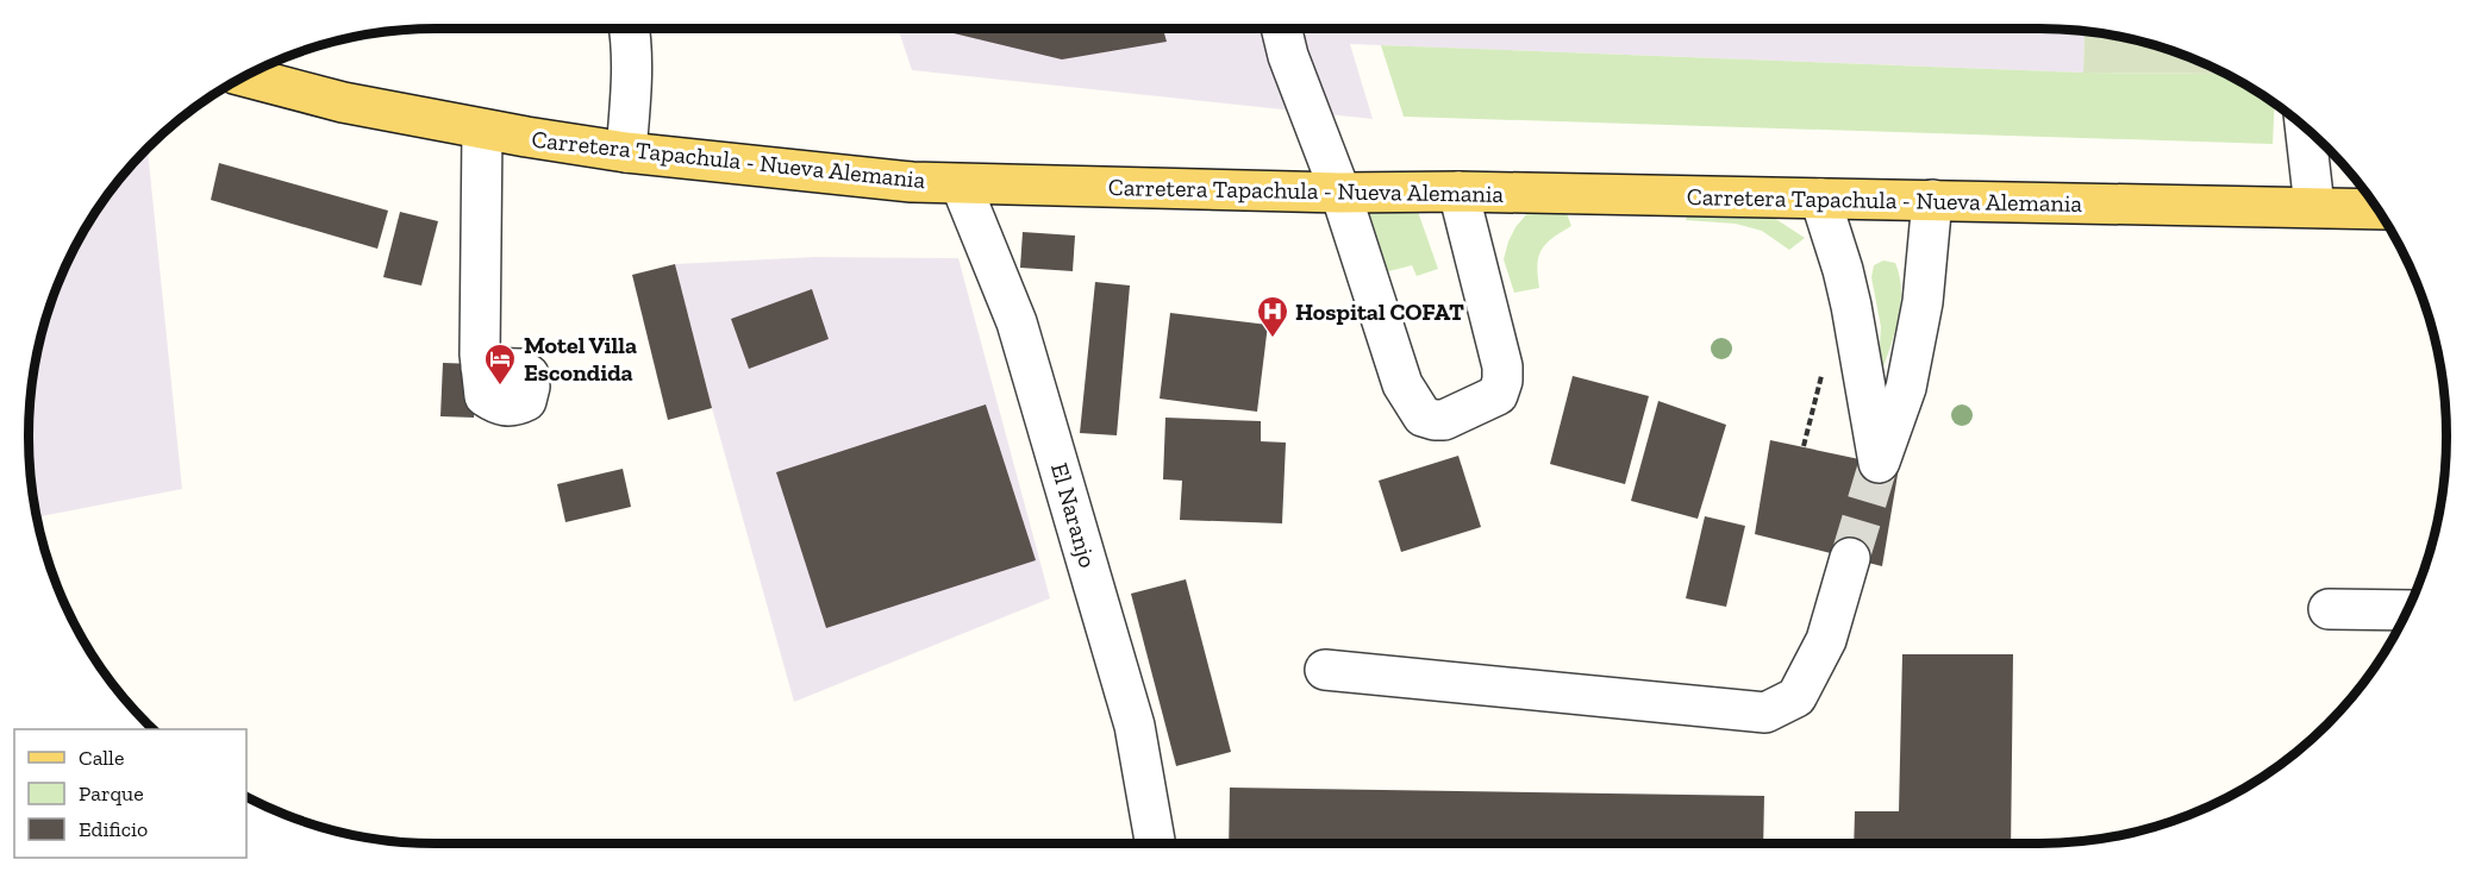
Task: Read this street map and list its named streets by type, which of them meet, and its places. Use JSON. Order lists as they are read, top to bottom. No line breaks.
{"streets":{"main road":["Carretera Tapachula - Nueva Alemania"],"street":["El Naranjo"]},"crossings":[["Carretera Tapachula - Nueva Alemania","El Naranjo"]],"places":{"hospital":["Hospital COFAT"],"hotel":["Motel Villa Escondida"]},"legend":["Calle","Parque","Edificio"]}
